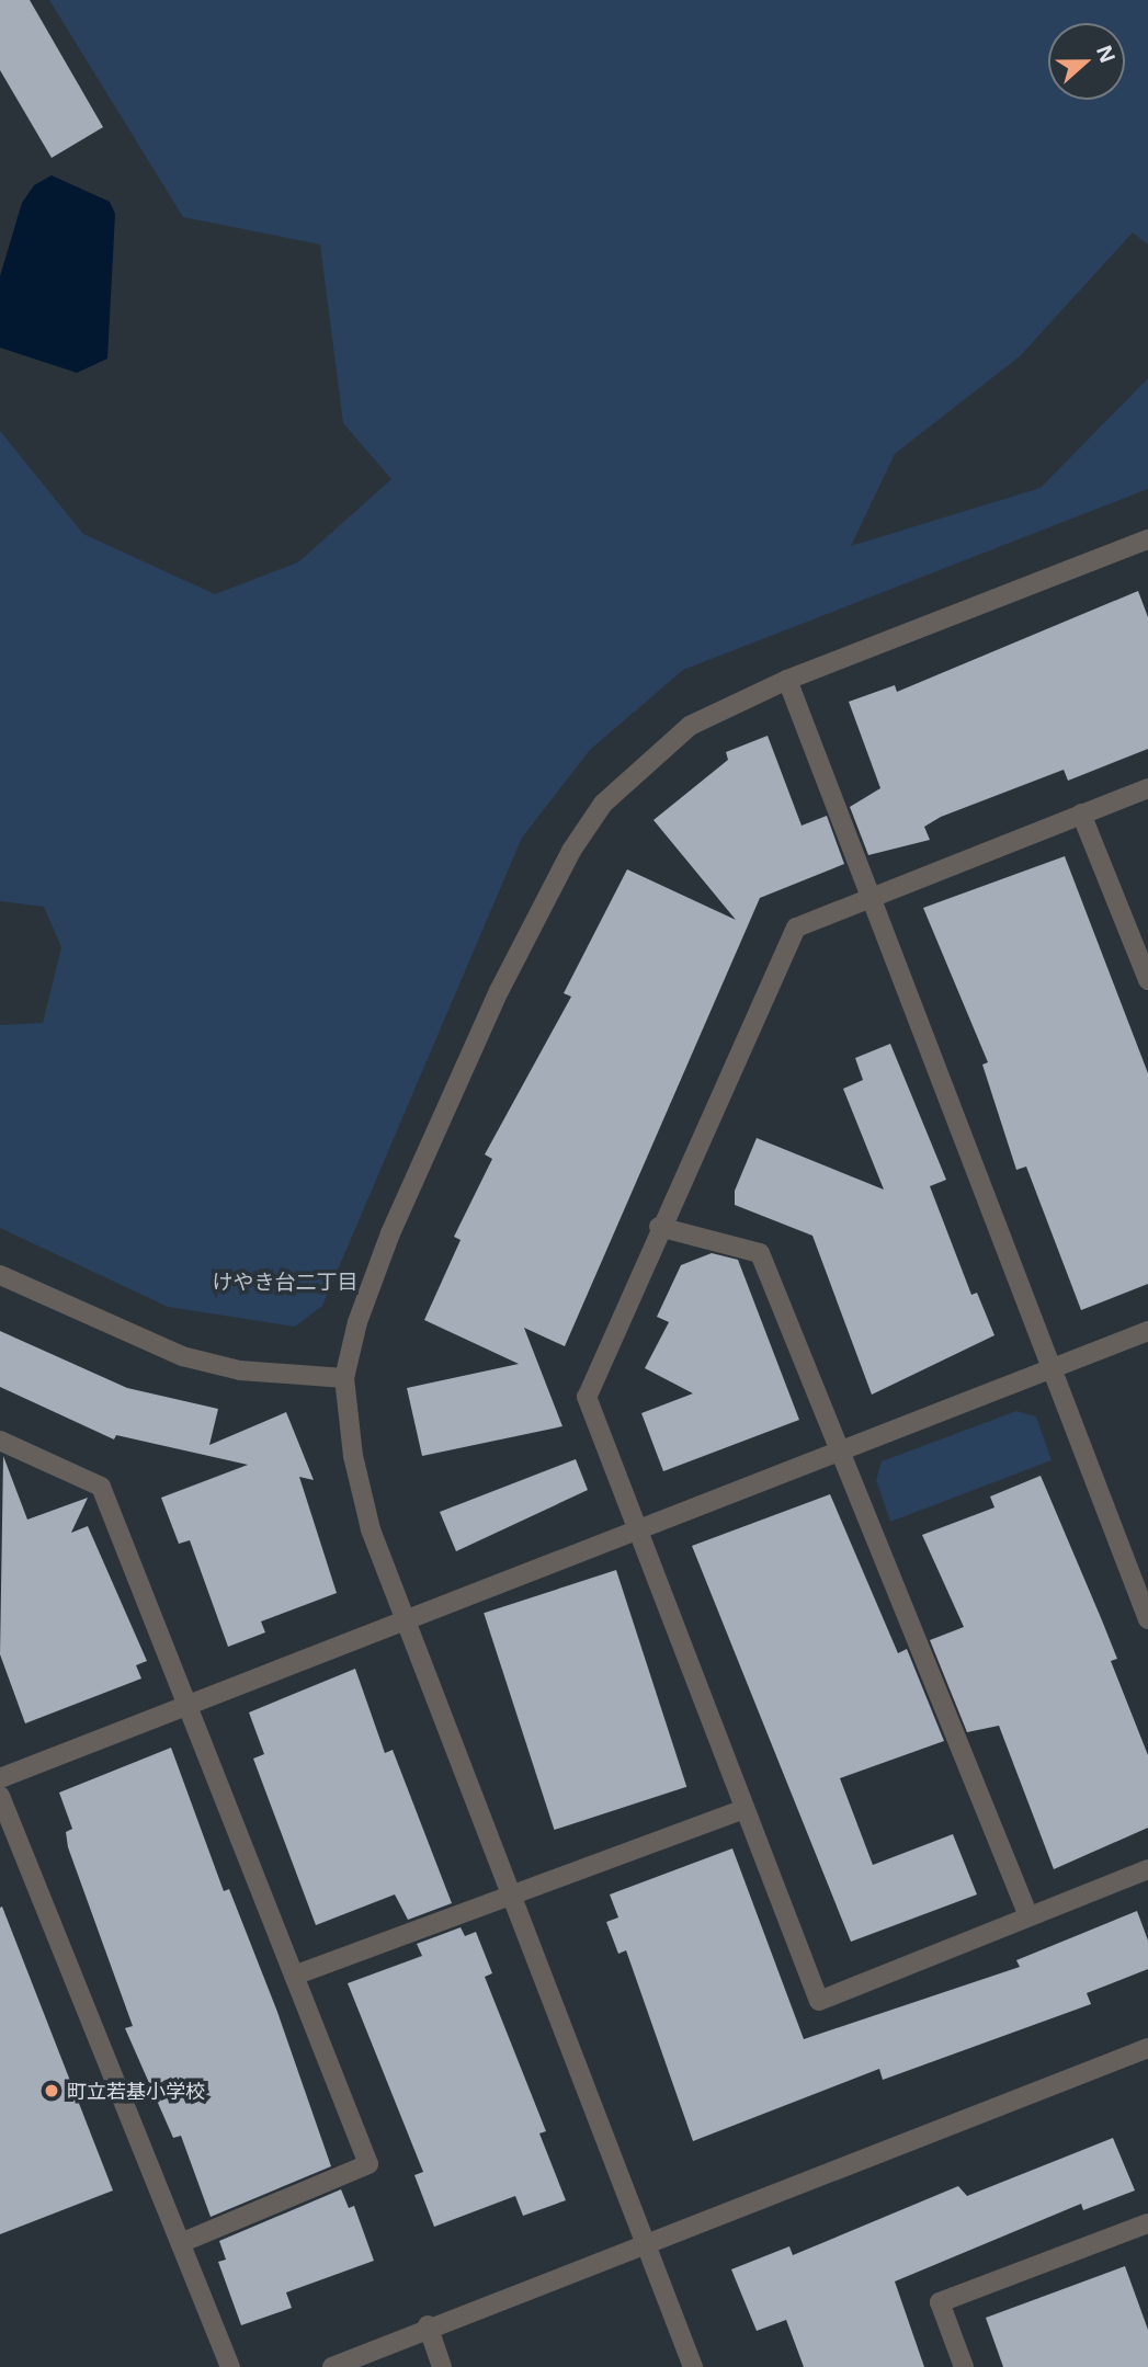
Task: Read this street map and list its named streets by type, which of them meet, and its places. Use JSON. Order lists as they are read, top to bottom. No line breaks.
{"districts":["けやき台二丁目"],"places":["町立若基小学校"],"north":"right"}
